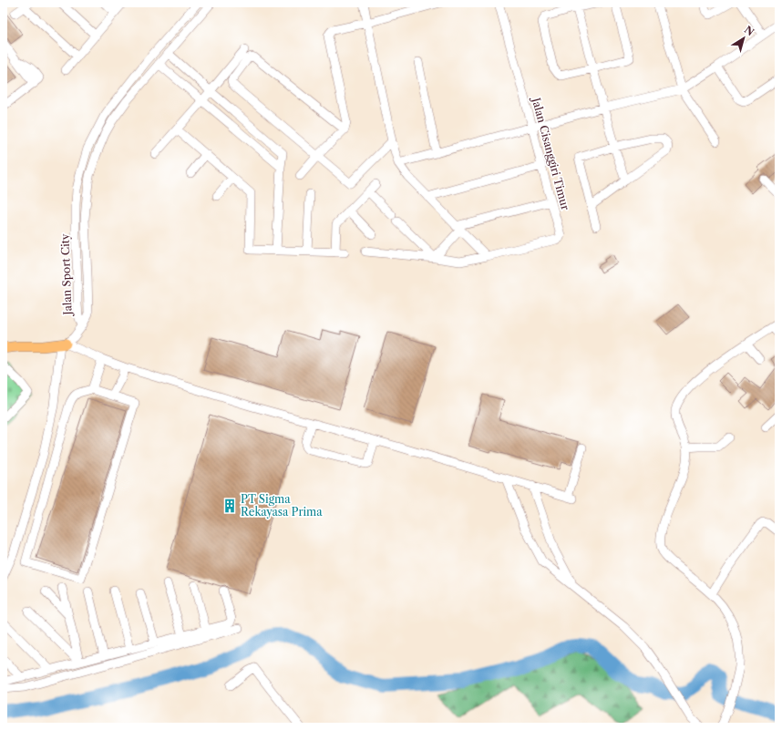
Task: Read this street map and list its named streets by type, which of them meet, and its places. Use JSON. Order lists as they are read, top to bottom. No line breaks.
{"streets":{"street":["Jalan Cisanggiri Timur","Jalan Sport City"]},"places":{"building":["PT Sigma Rekayasa Prima"]},"north":"top right"}
